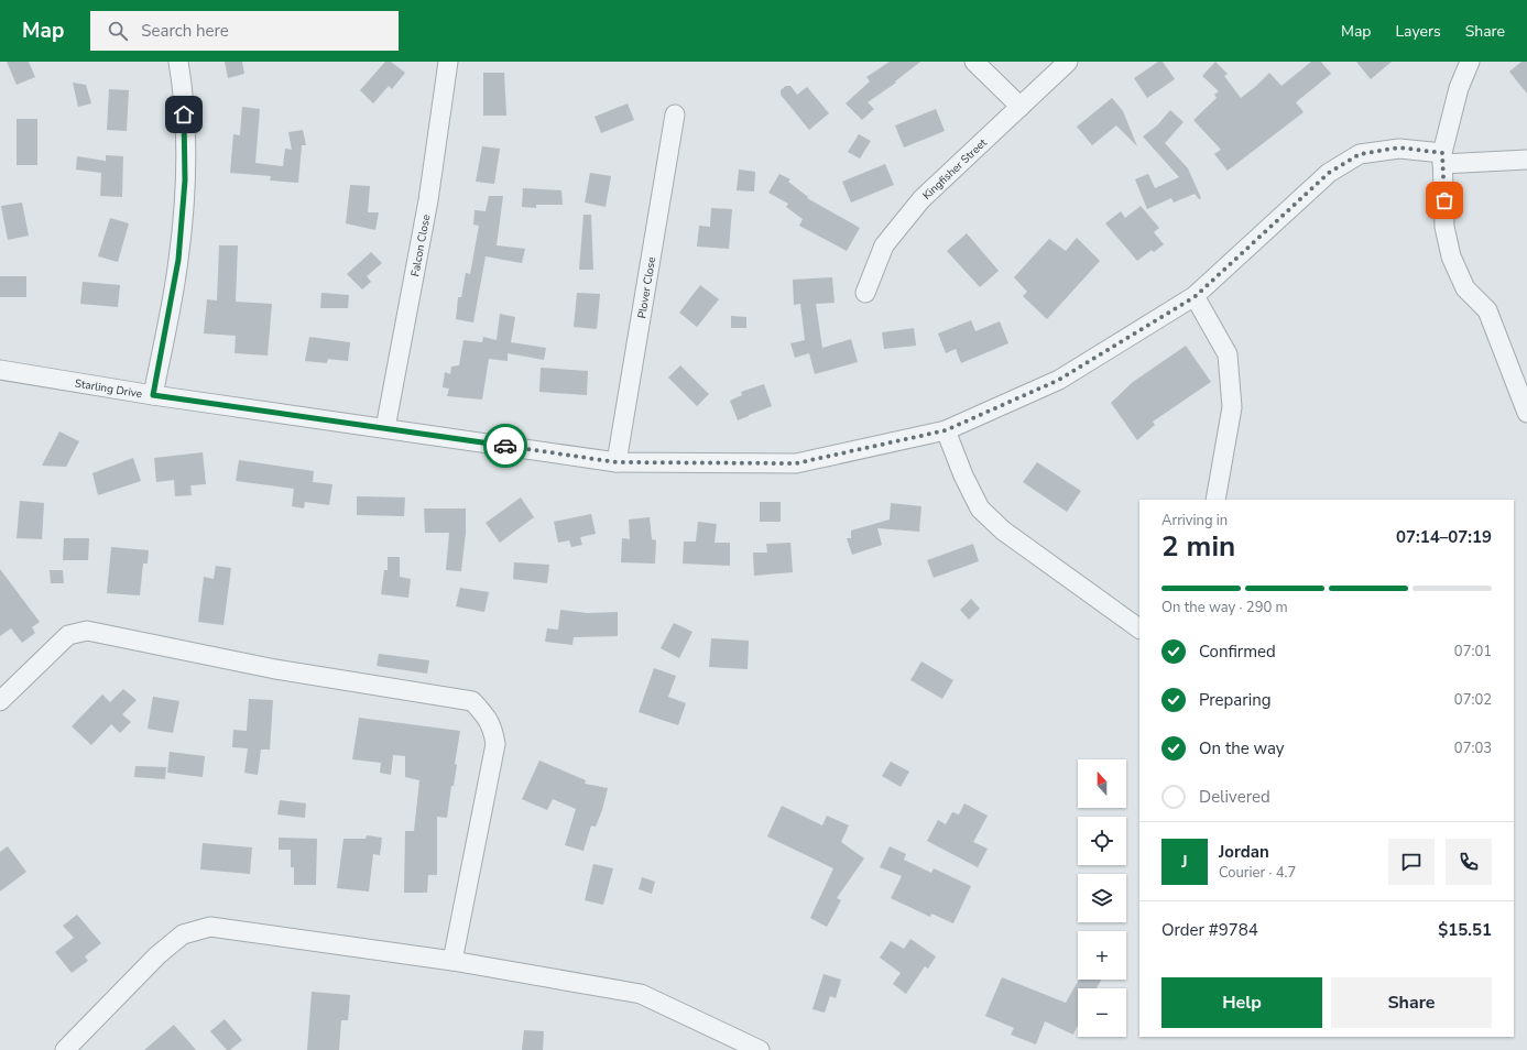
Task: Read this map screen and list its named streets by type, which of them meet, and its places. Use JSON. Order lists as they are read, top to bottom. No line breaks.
{"streets":{"street":["Kingfisher Street","Falcon Close","Plover Close","Starling Drive"]},"crossings":[["Falcon Close","Starling Drive"],["Plover Close","Starling Drive"]],"north":"top","page":{"header":"Map","search":"Search here","nav":["Map","Layers","Share"],"heading":["2 min","Arriving in","07:14–07:19"],"panel":["Jordan","Courier · 4.7","Order #9784","$15.51"],"bar":"On the way · 290 m","list":[["Confirmed","07:01"],["Preparing","07:02"],["On the way","07:03"],"Delivered"],"map_buttons":["+","−"],"round":"J","buttons":["Help","Share"]}}
